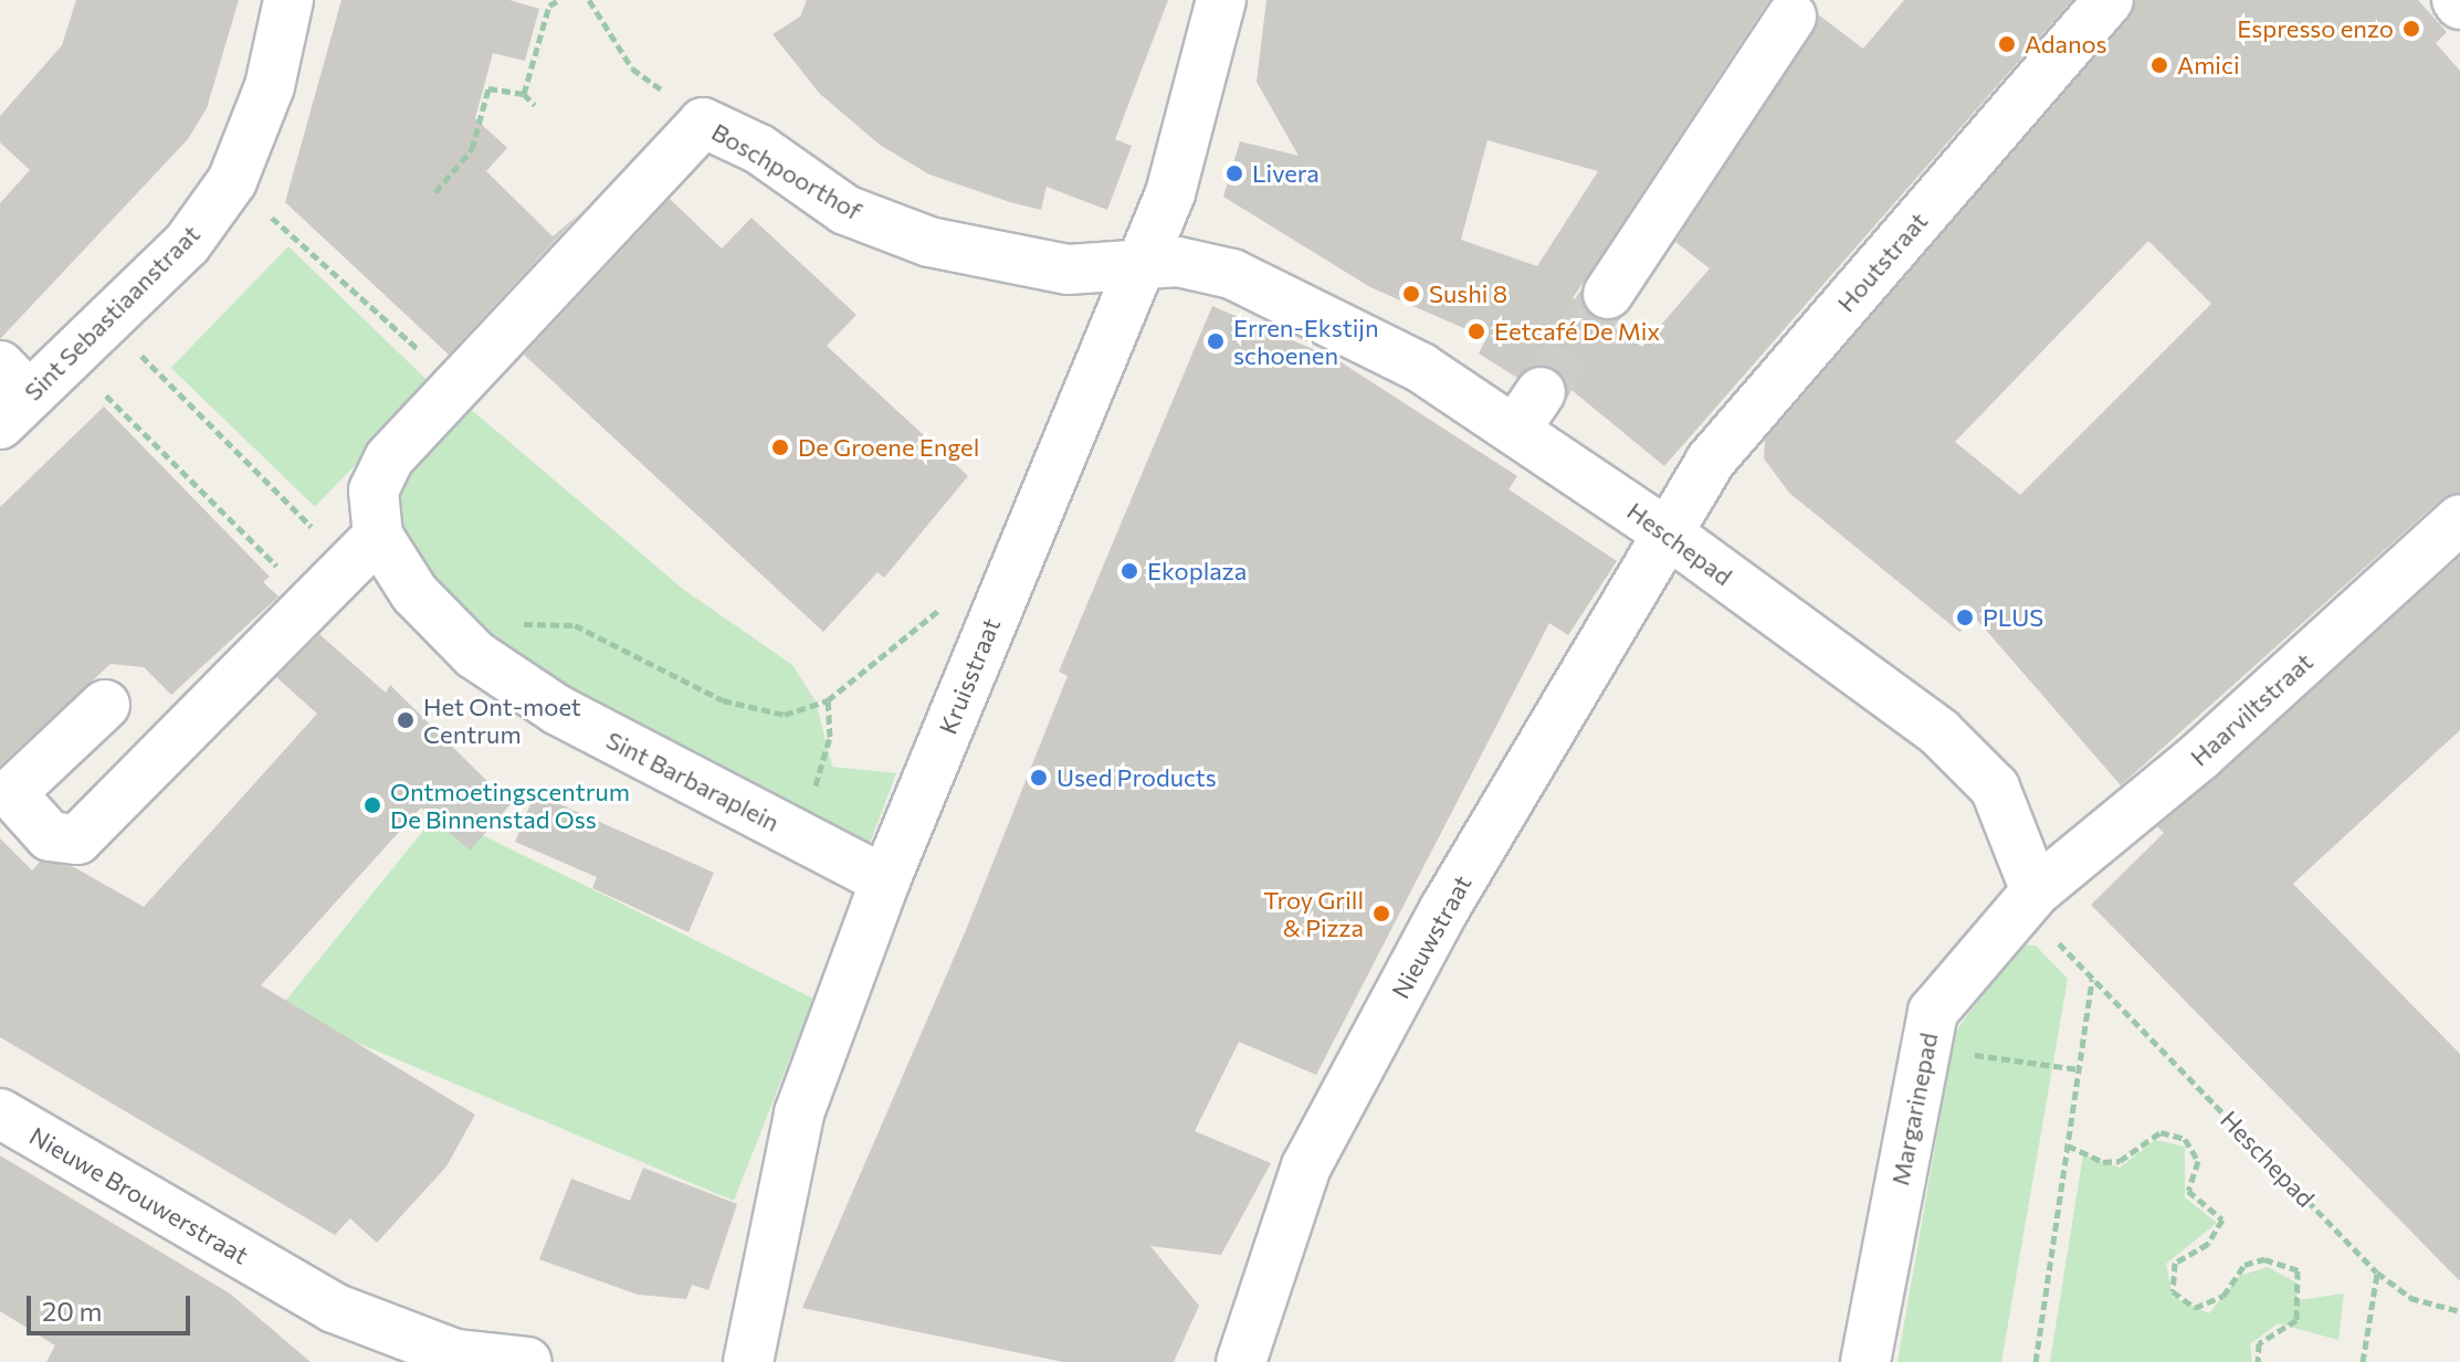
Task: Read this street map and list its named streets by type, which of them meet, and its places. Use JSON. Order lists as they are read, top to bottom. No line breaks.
{"streets":{"street":["Boschpoorthof","Houtstraat","Sint Sebastiaanstraat","Heschepad","Kruisstraat","Haarviltstraat","Sint Barbaraplein","Nieuwstraat","Margarinepad","Nieuwe Brouwerstraat"]},"crossings":[["Boschpoorthof","Heschepad"],["Boschpoorthof","Kruisstraat"],["Boschpoorthof","Sint Barbaraplein"],["Houtstraat","Heschepad"],["Houtstraat","Nieuwstraat"],["Heschepad","Kruisstraat"],["Heschepad","Haarviltstraat"],["Heschepad","Nieuwstraat"],["Heschepad","Margarinepad"],["Kruisstraat","Sint Barbaraplein"],["Haarviltstraat","Margarinepad"]],"places":["Espresso enzo","Adanos","Amici","Livera","Sushi 8","Eetcafé De Mix","Erren-Ekstijn schoenen","De Groene Engel","Ekoplaza","PLUS","Het Ont-moet Centrum","Used Products","Ontmoetingscentrum De Binnenstad Oss","Troy Grill & Pizza"],"scale_bar":"20 m"}
